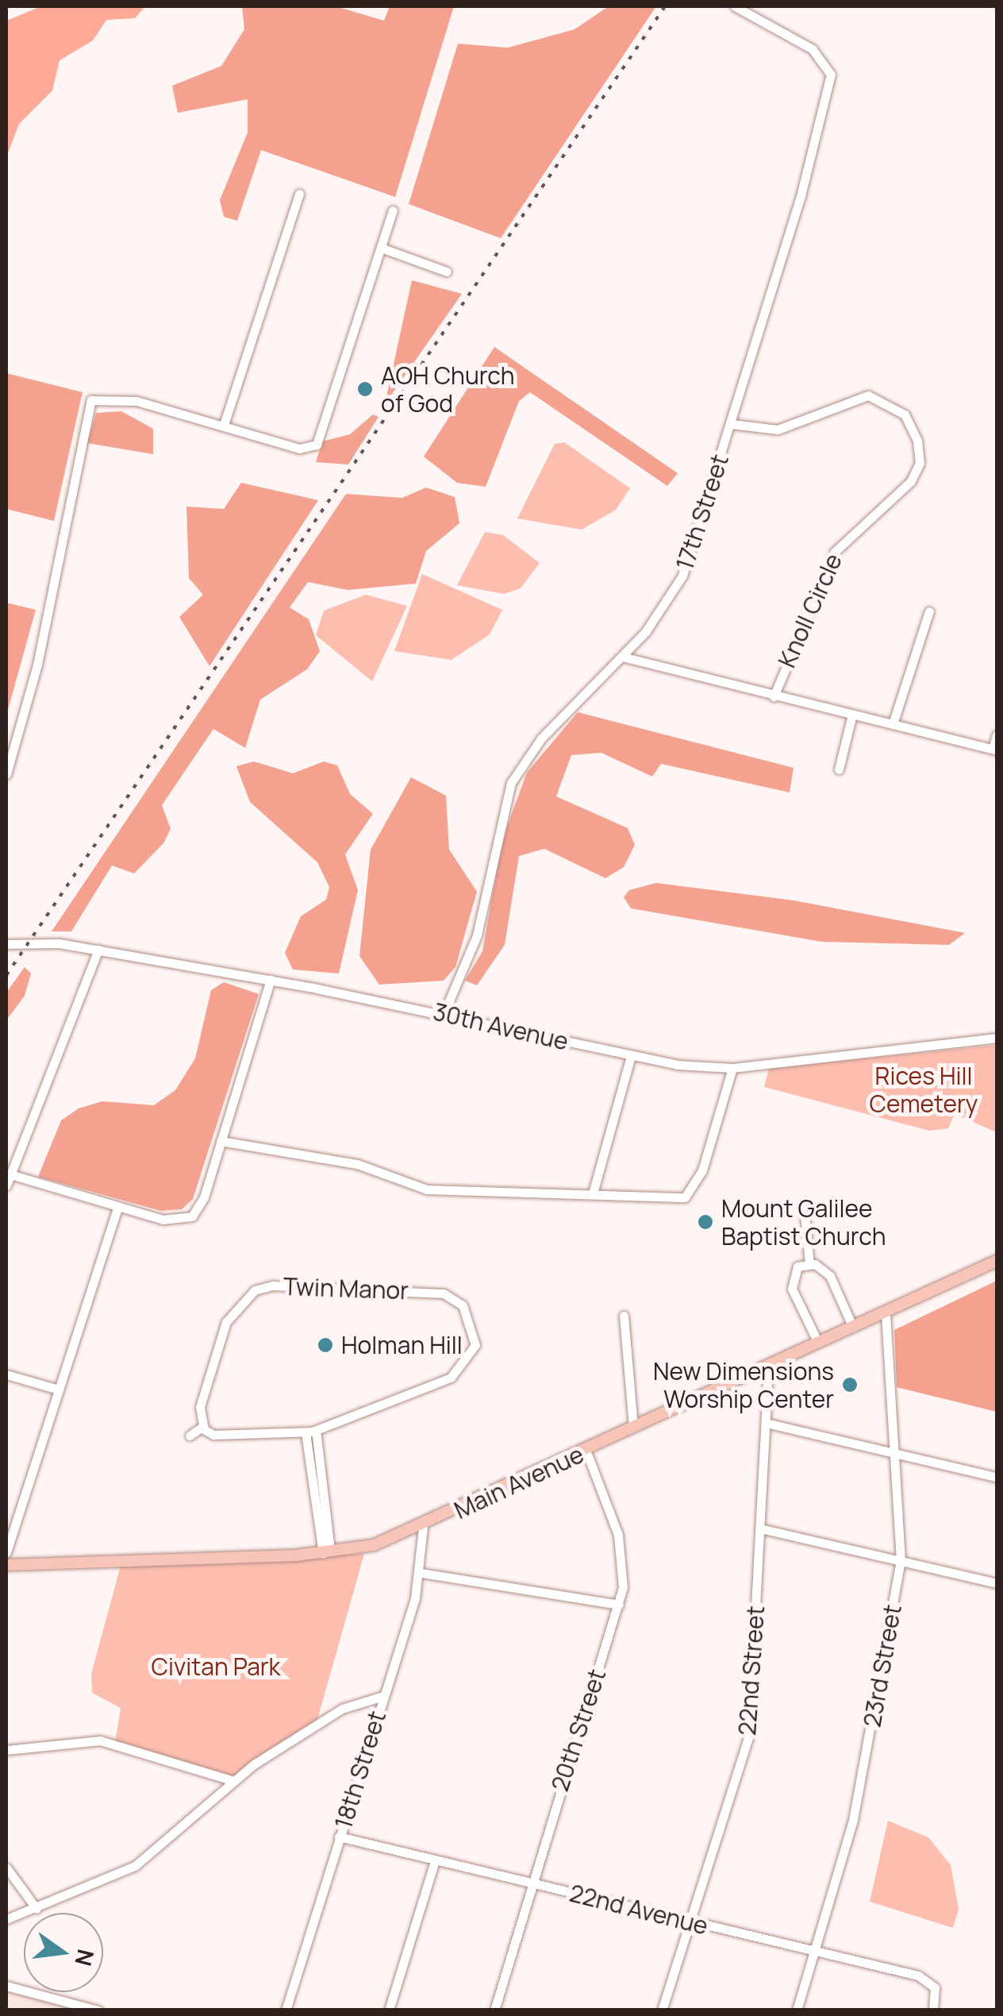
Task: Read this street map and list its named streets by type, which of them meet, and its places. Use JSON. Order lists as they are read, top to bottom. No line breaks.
{"streets":{"main road":["Main Avenue"],"street":["17th Street","Knoll Circle","30th Avenue","Twin Manor","23rd Street","22nd Street","20th Street","18th Street","22nd Avenue"]},"crossings":[["17th Street","Knoll Circle"],["17th Street","30th Avenue"],["Main Avenue","23rd Street"],["Main Avenue","22nd Street"],["Main Avenue","20th Street"],["Main Avenue","18th Street"],["23rd Street","22nd Avenue"],["22nd Street","22nd Avenue"],["20th Street","22nd Avenue"],["18th Street","22nd Avenue"]],"parks":["Rices Hill Cemetery","Civitan Park"],"places":["AOH Church of God","Mount Galilee Baptist Church","Holman Hill","New Dimensions Worship Center"],"north":"right"}
